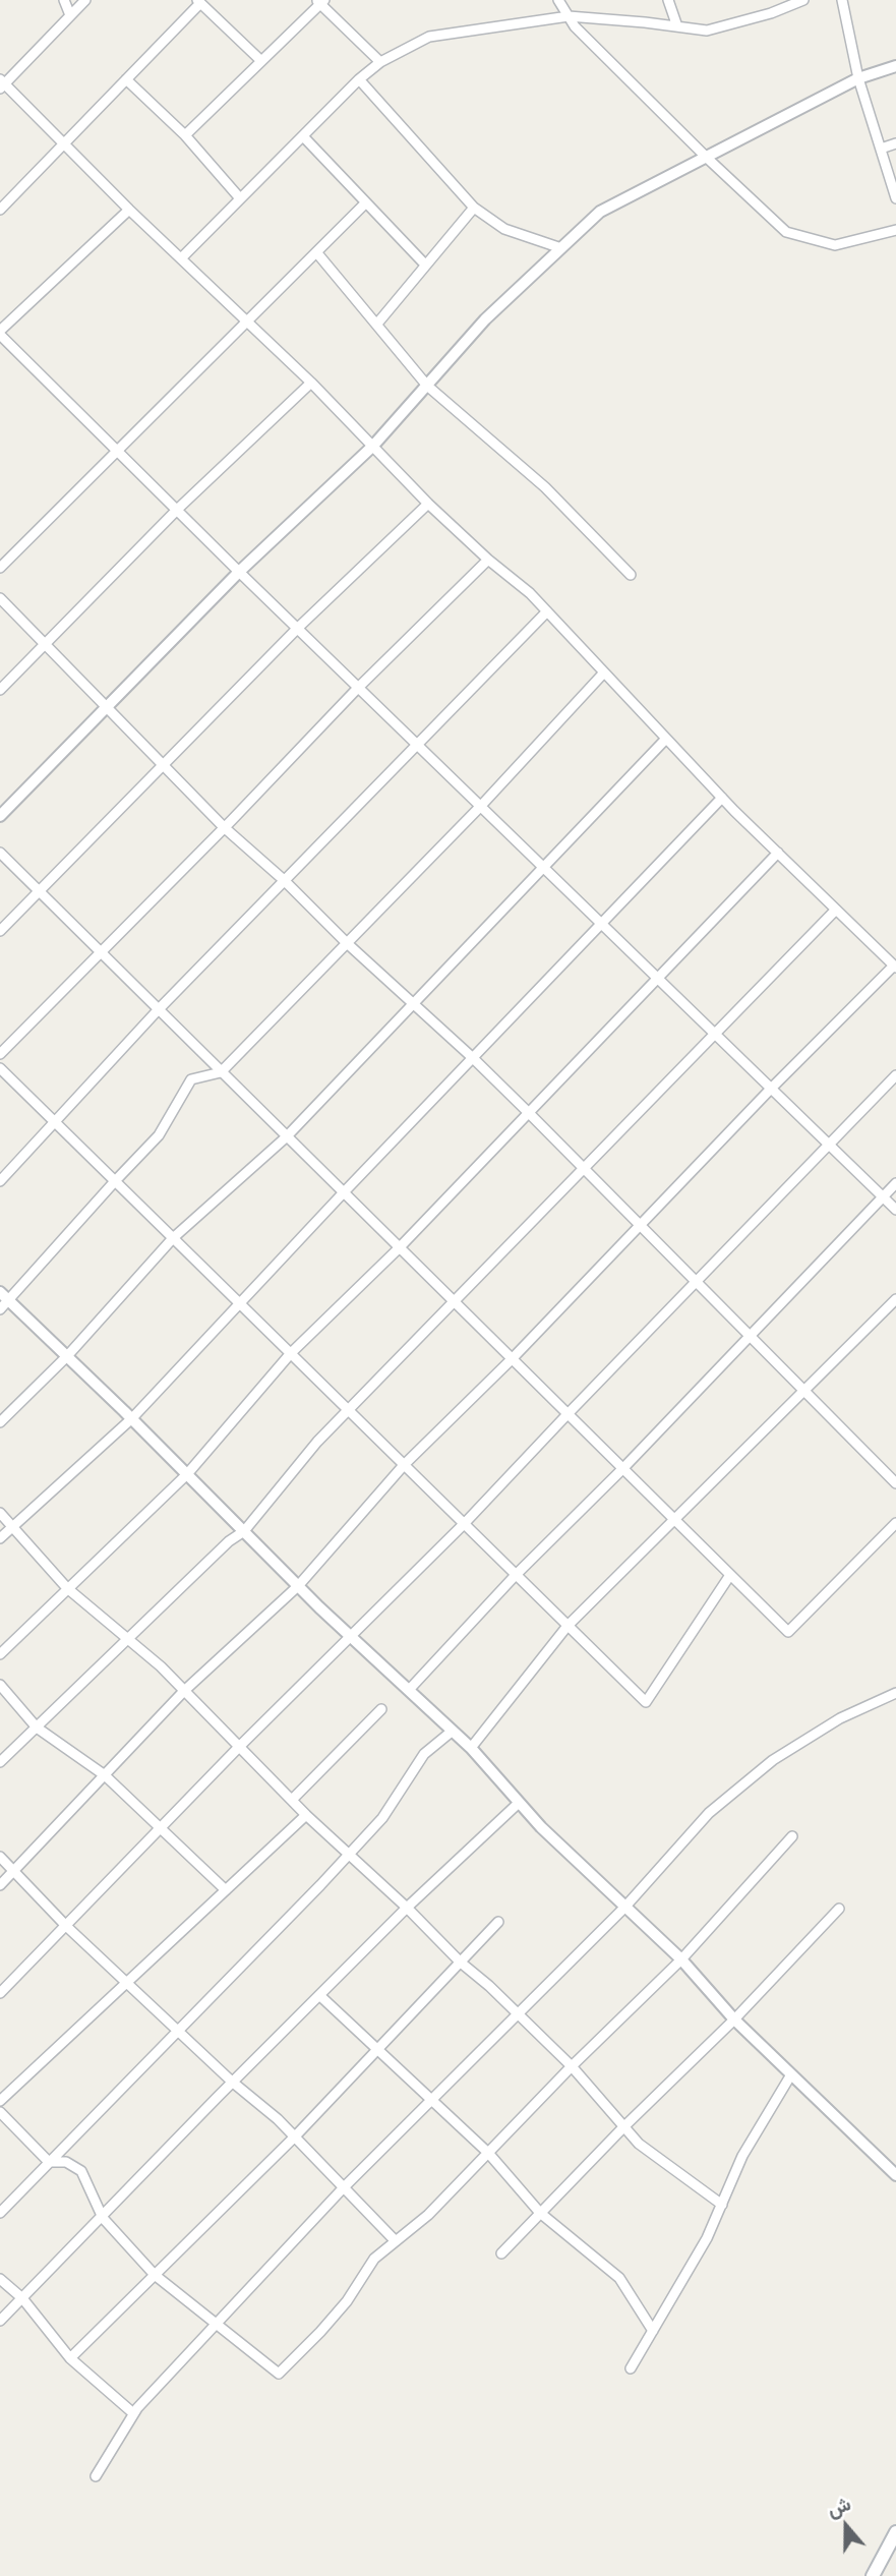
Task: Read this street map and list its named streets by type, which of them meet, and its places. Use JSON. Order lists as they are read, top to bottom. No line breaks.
{"north":"top"}
